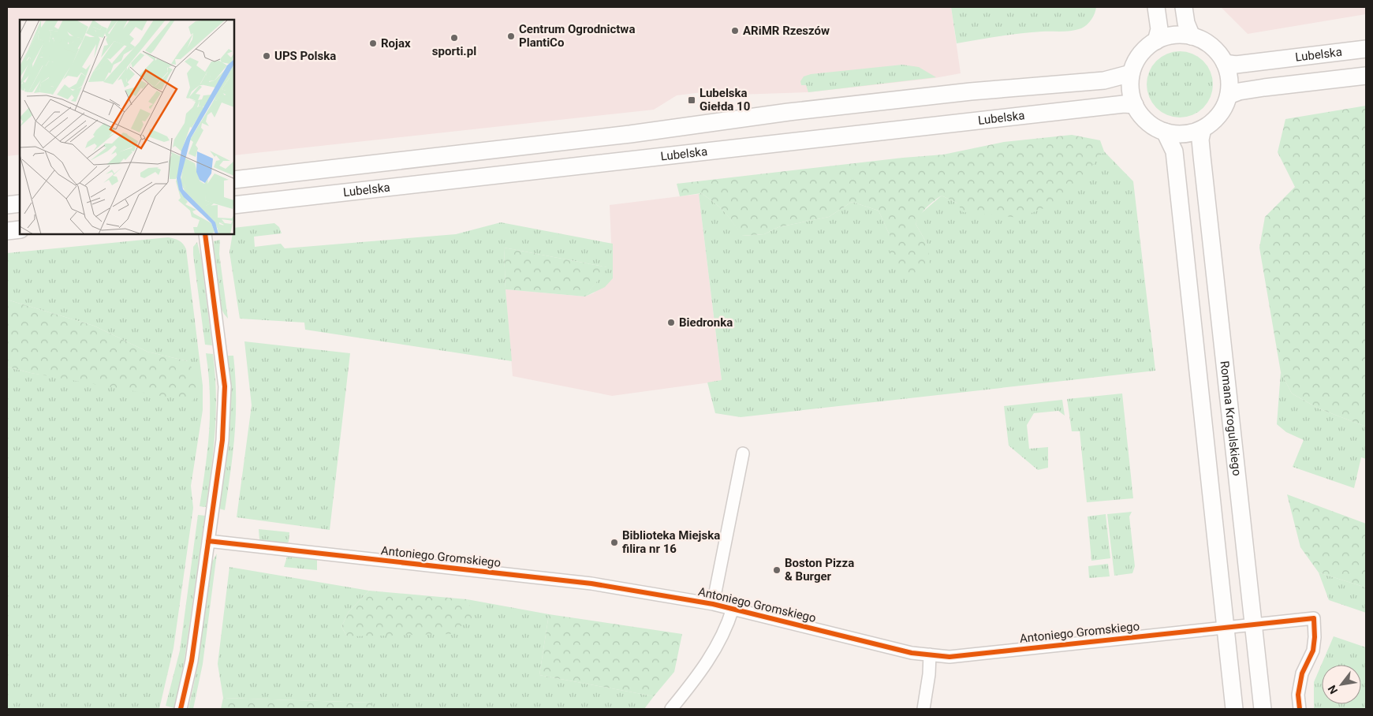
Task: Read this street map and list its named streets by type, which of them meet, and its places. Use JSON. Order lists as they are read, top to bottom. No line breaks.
{"streets":{"main road":["Lubelska","Romana Krogulskiego"],"street":["Antoniego Gromskiego"]},"crossings":[["Lubelska","Romana Krogulskiego"],["Romana Krogulskiego","Antoniego Gromskiego"]],"places":{"other":["ARiMR Rzeszów","Centrum Ogrodnictwa PlantiCo","sporti.pl","Rojax","UPS Polska","Biedronka","Biblioteka Miejska filira nr 16","Boston Pizza & Burger"],"transit":["Lubelska Giełda 10"]},"north":"bottom left"}
